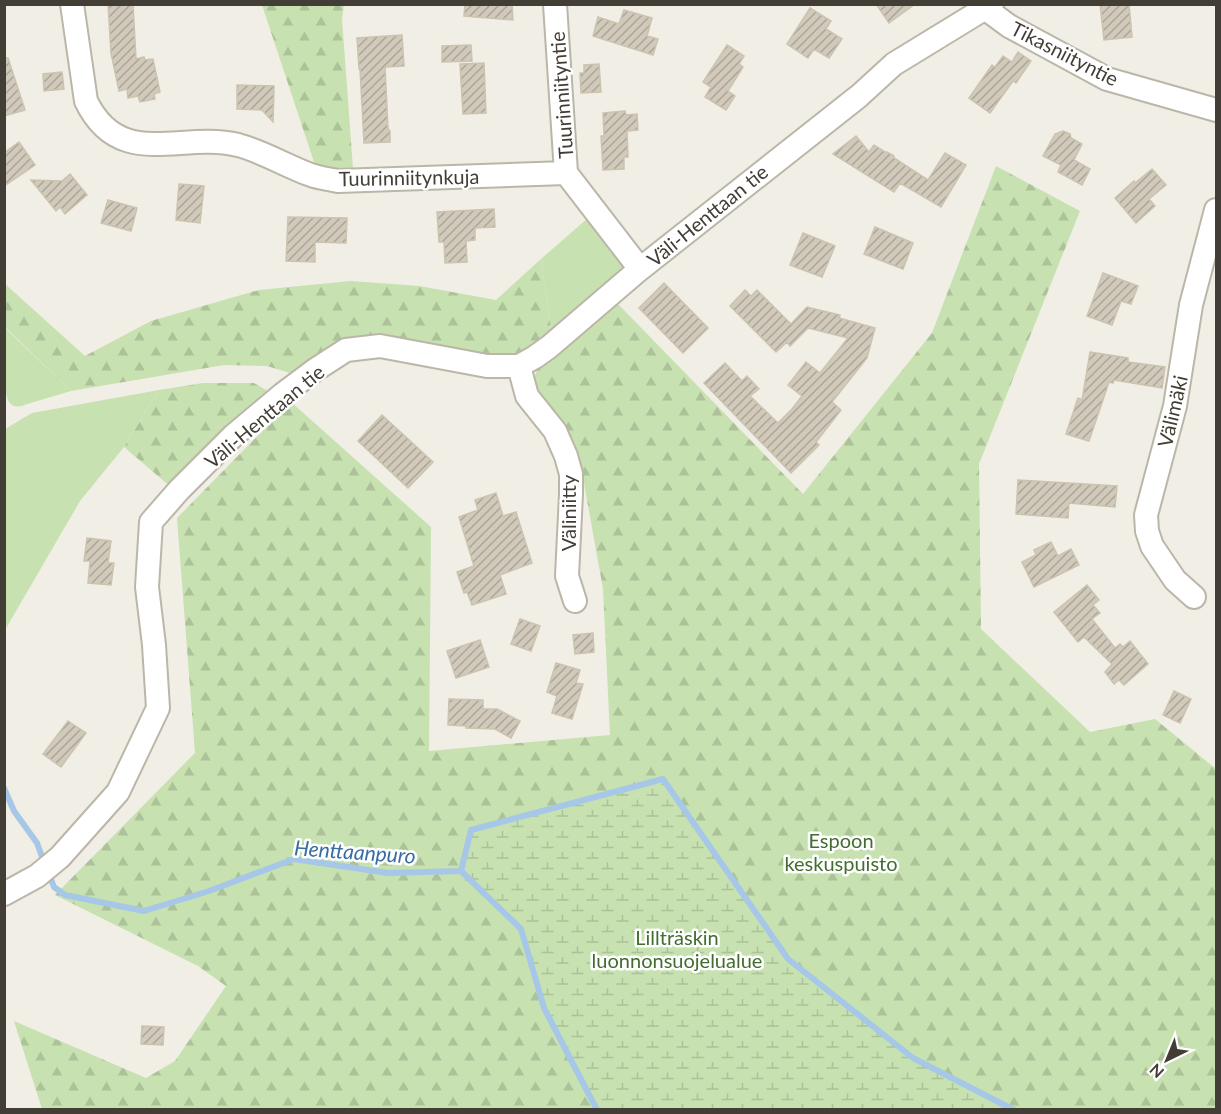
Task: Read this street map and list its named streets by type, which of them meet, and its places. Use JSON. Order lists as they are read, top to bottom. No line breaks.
{"streets":{"street":["Tikasniityntie","Tuurinniityntie","Tuurinniitynkuja","Väli-Henttaan tie","Välimäki","Väliniitty"]},"crossings":[["Tikasniityntie","Väli-Henttaan tie"],["Tuurinniityntie","Tuurinniitynkuja"],["Tuurinniityntie","Väli-Henttaan tie"],["Väli-Henttaan tie","Väliniitty"]],"water":["Henttaanpuro"],"parks":["Espoon keskuspuisto","Lillträskin luonnonsuojelualue"],"north":"bottom left"}
